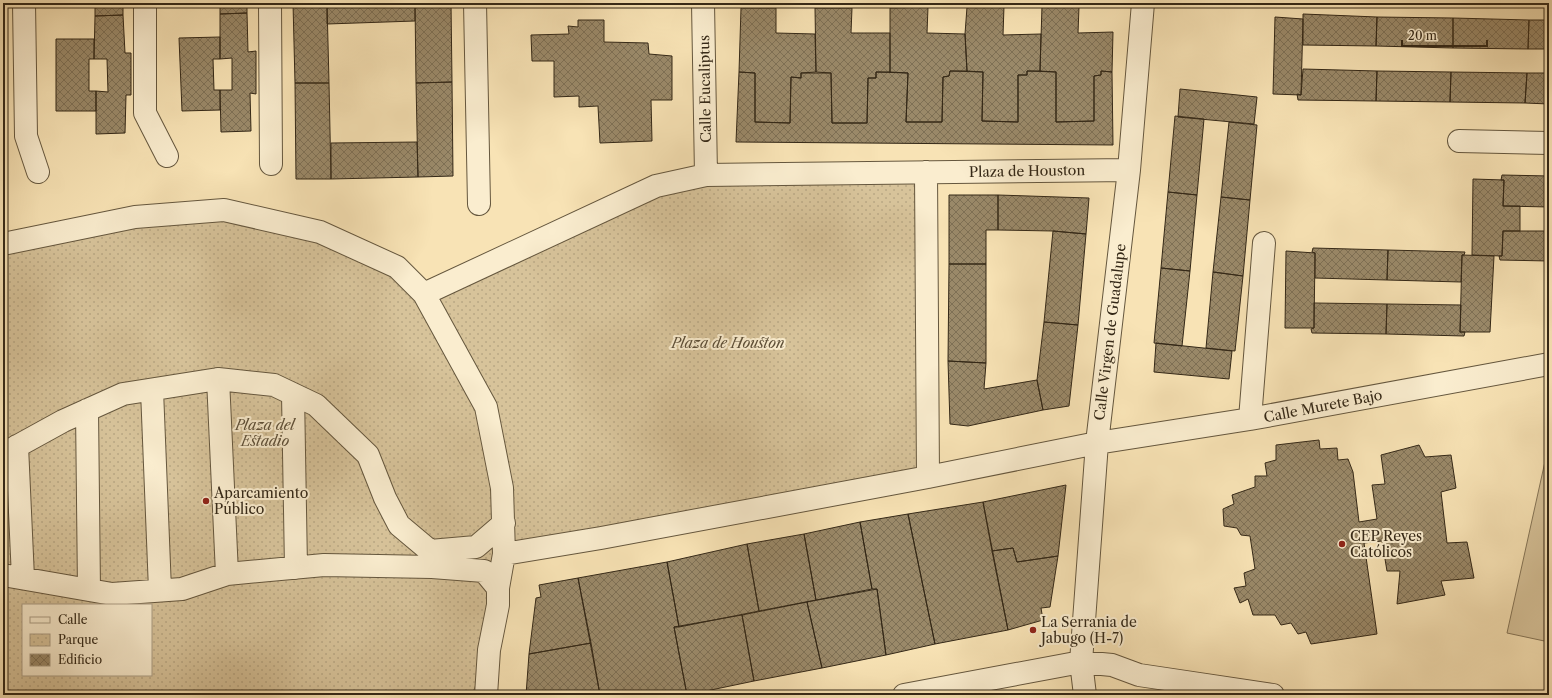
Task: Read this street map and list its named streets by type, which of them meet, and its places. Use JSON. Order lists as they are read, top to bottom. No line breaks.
{"streets":{"street":["Calle Eucaliptus","Plaza de Houston","Calle Virgen de Guadalupe","Calle Murete Bajo"]},"crossings":[["Calle Eucaliptus","Plaza de Houston"],["Plaza de Houston","Calle Virgen de Guadalupe"],["Calle Virgen de Guadalupe","Calle Murete Bajo"]],"parks":["Plaza de Houston","Plaza del Estadio"],"places":["Aparcamiento Público","CEP Reyes Católicos","La Serrania de Jabugo (H-7)"],"legend":["Calle","Parque","Edificio"],"scale_bar":"20 m"}
